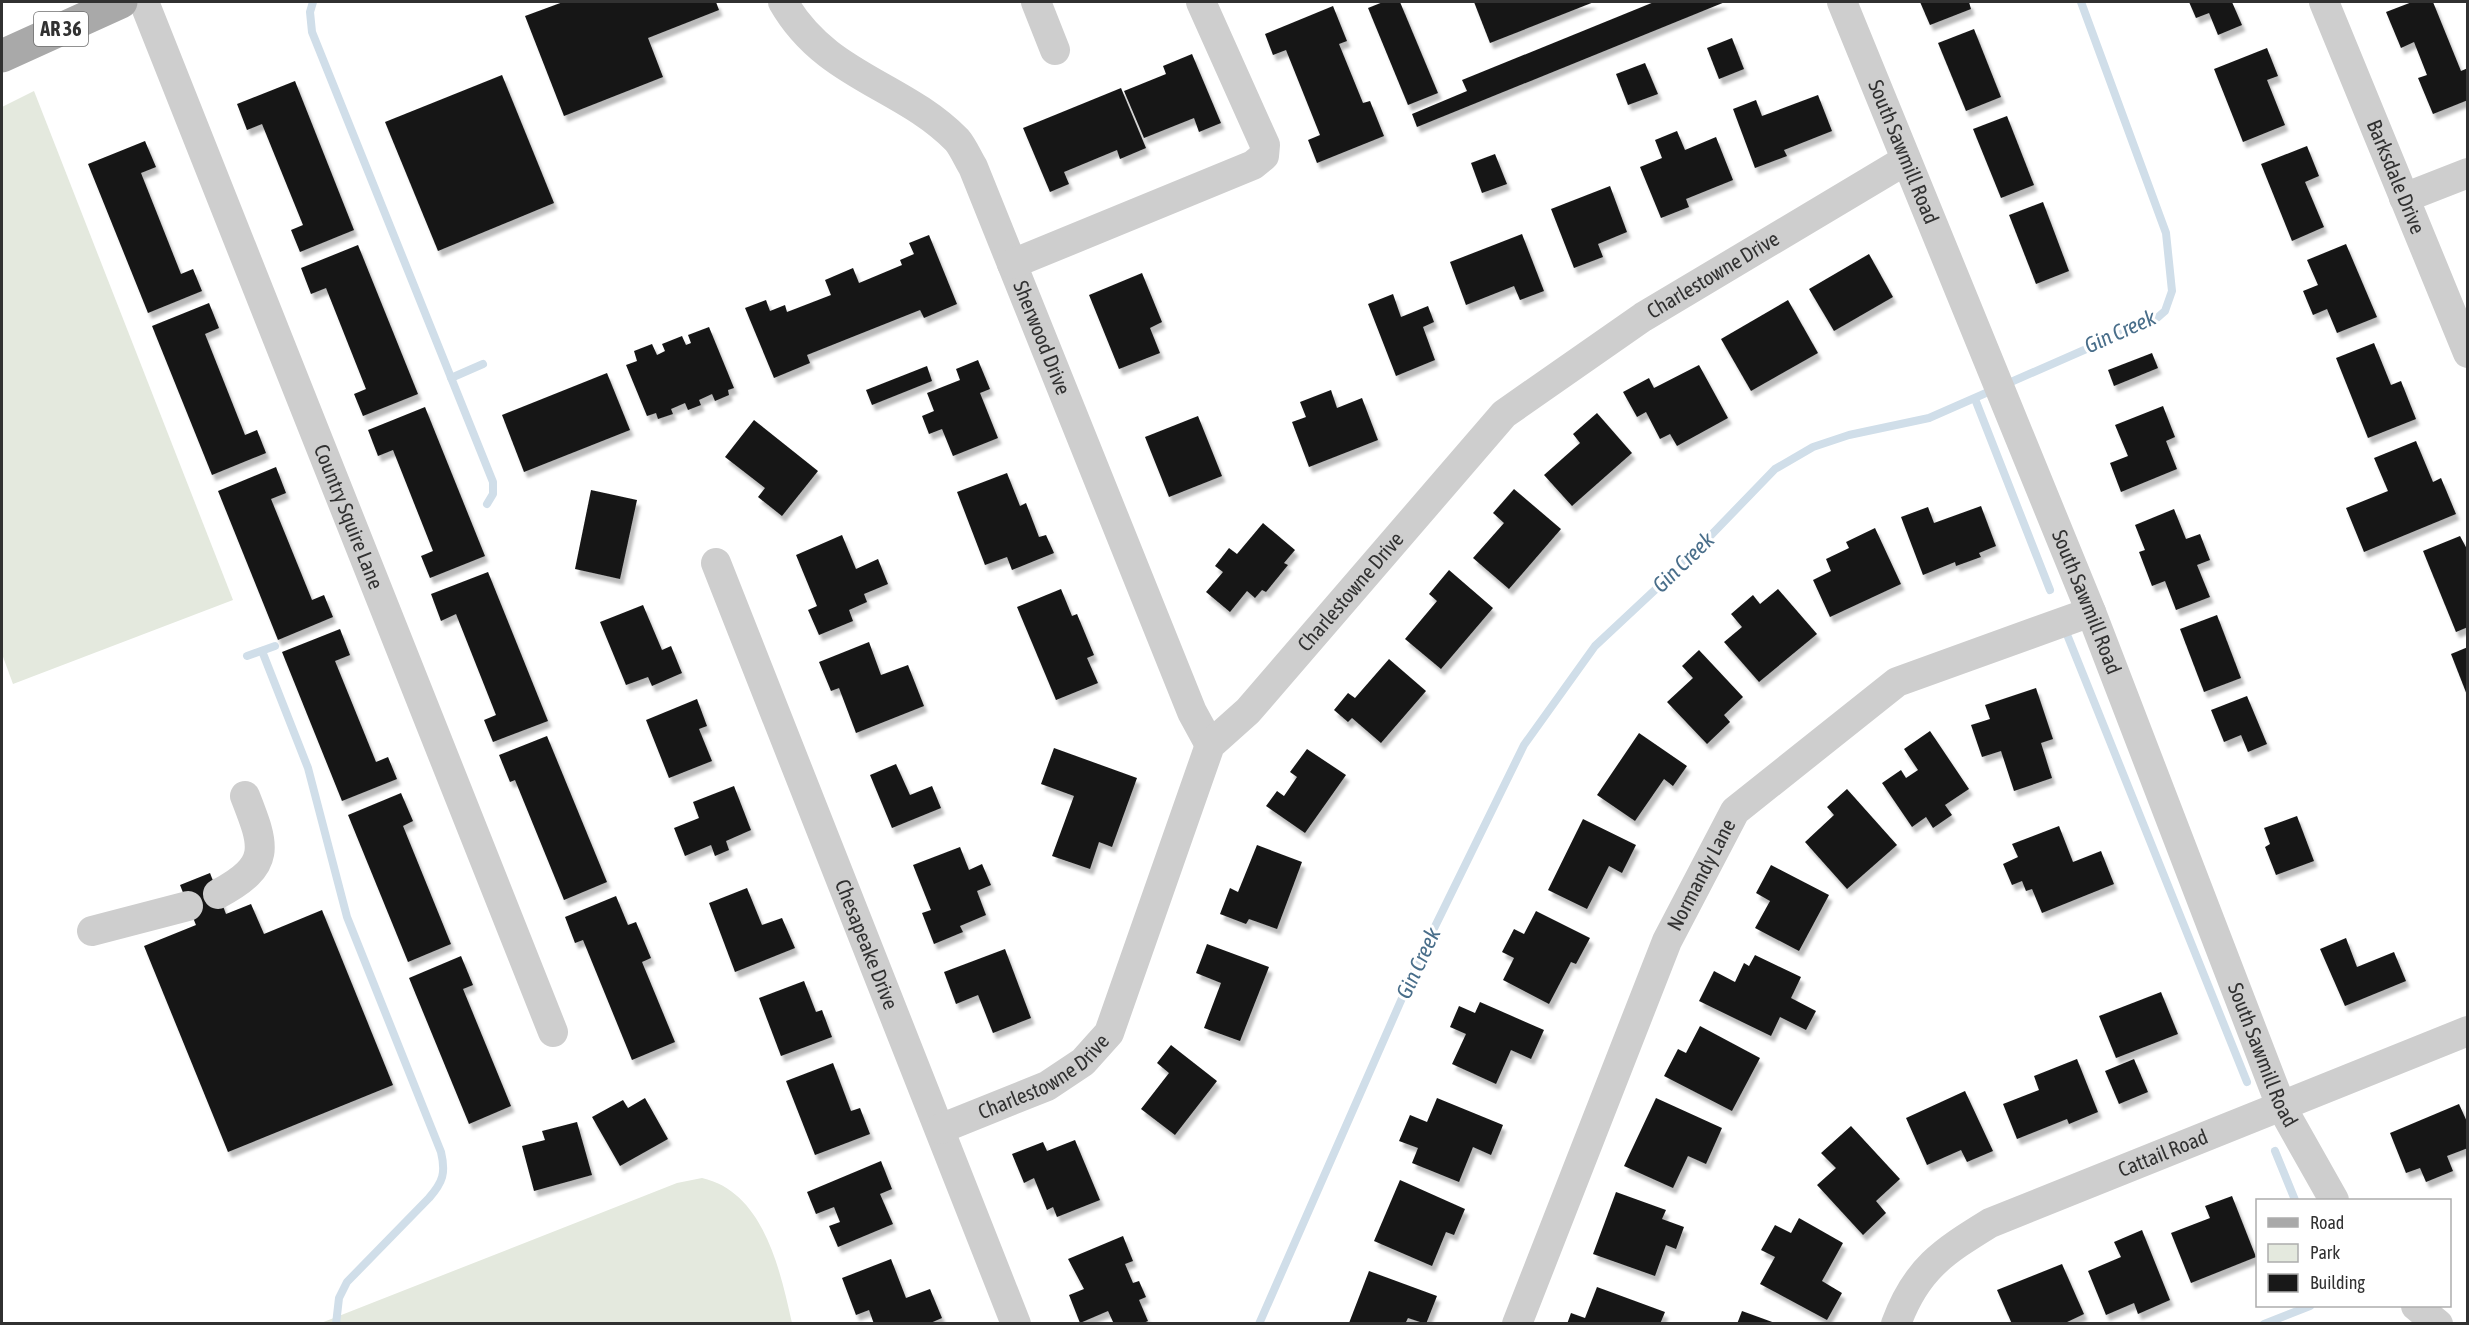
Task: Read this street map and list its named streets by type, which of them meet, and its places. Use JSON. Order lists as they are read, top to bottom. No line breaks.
{"streets":{"main road":["AR 36"],"street":["South Sawmill Road","Barksdale Drive","Charlestowne Drive","Sherwood Drive","Country Squire Lane","Normandy Lane","Chesapeake Drive","Cattail Road"]},"crossings":[["South Sawmill Road","Charlestowne Drive"],["South Sawmill Road","Normandy Lane"],["South Sawmill Road","Cattail Road"],["Charlestowne Drive","Sherwood Drive"],["Charlestowne Drive","Chesapeake Drive"]],"water":["Gin Creek"],"legend":["Road","Park","Building"]}
